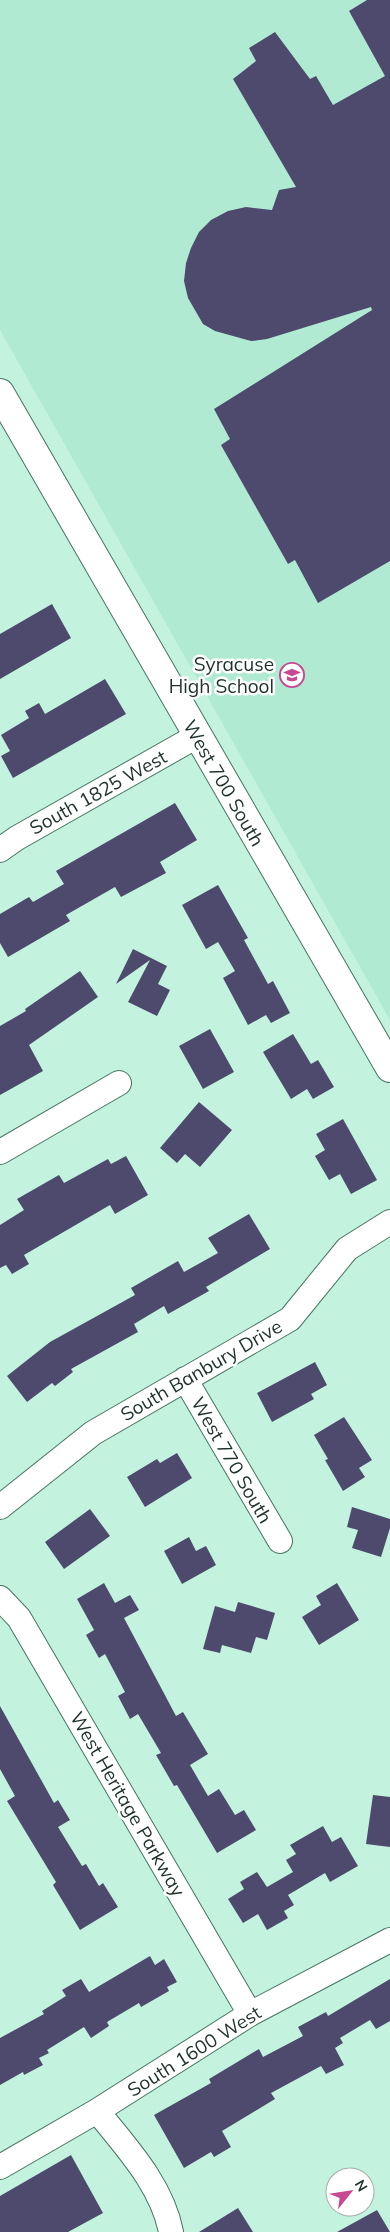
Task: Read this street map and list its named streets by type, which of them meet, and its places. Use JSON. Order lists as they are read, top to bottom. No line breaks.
{"streets":{"street":["West 700 South","South 1825 West","South Banbury Drive","West 770 South","West Heritage Parkway","South 1600 West"]},"crossings":[["West 700 South","South 1825 West"],["South Banbury Drive","West 770 South"],["West Heritage Parkway","South 1600 West"]],"places":{"school or university":["Syracuse High School"]},"north":"top right"}
